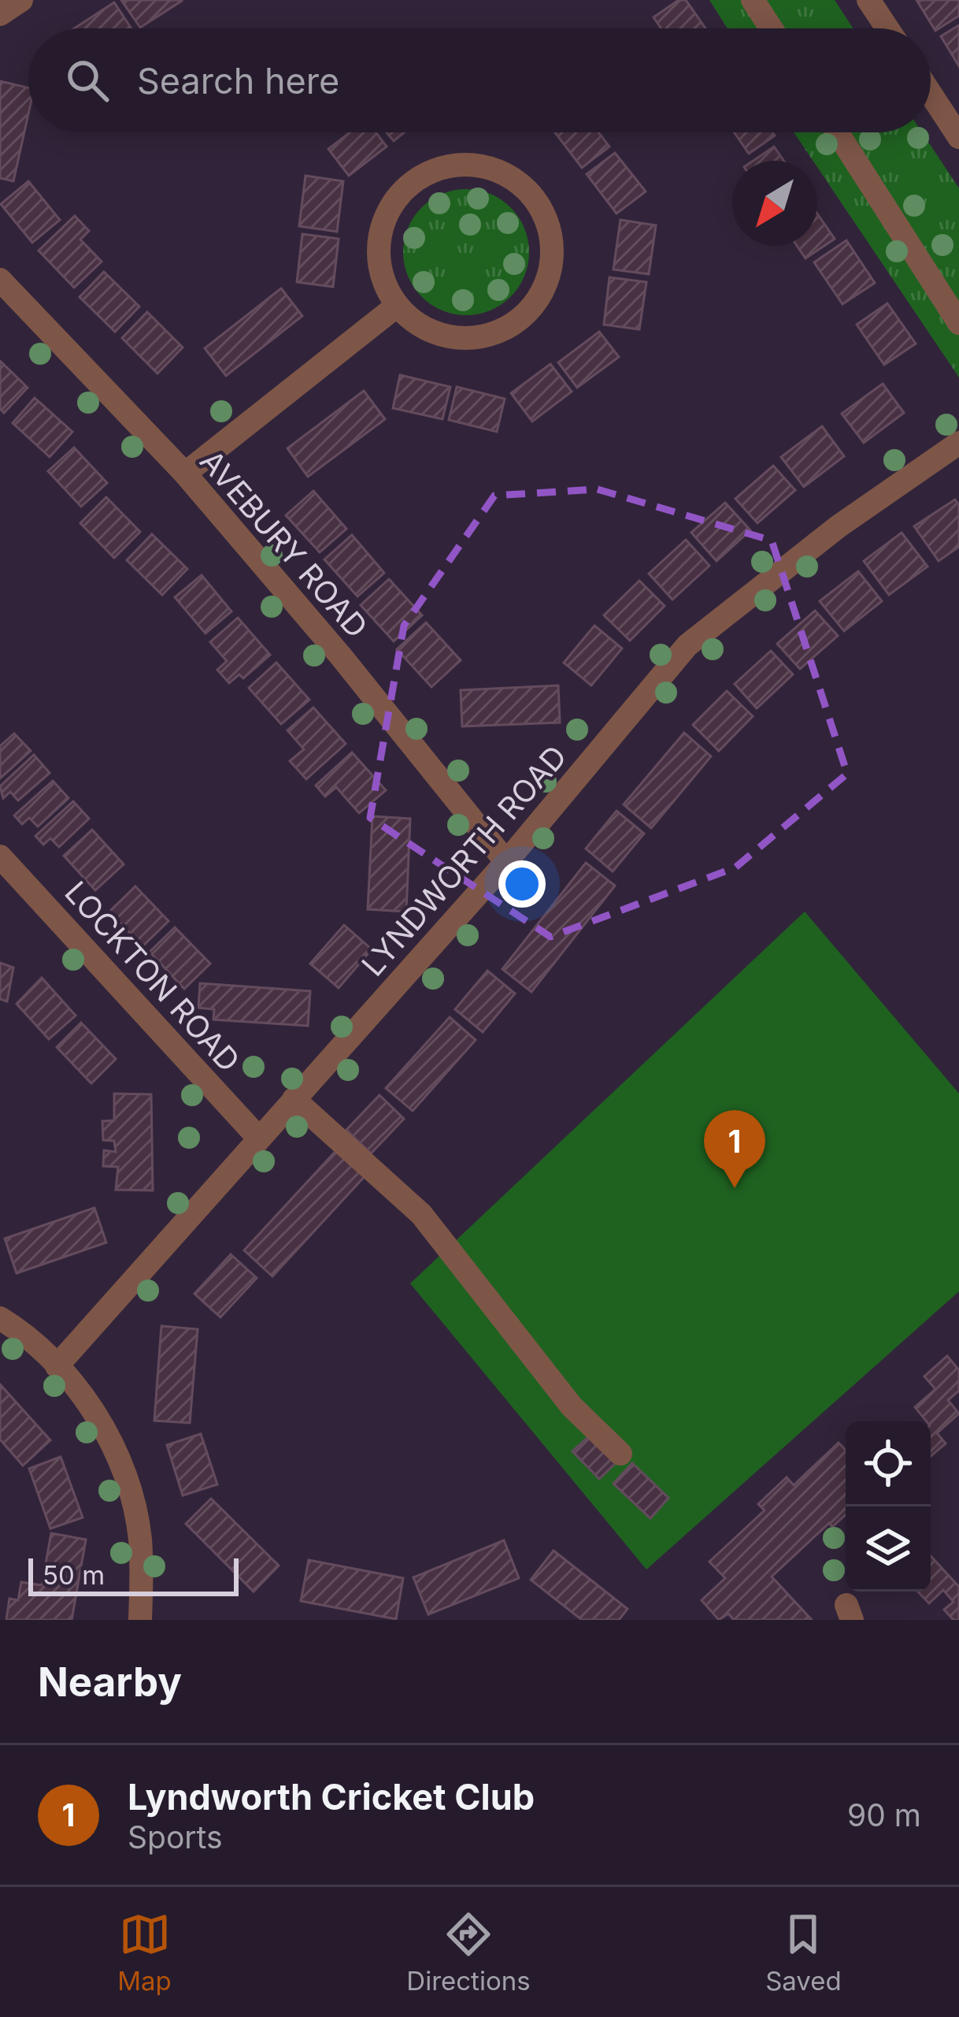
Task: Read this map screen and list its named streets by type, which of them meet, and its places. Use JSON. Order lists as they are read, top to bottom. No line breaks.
{"streets":{"street":["AVEBURY ROAD","LYNDWORTH ROAD","LOCKTON ROAD"]},"crossings":[["AVEBURY ROAD","LYNDWORTH ROAD"],["LYNDWORTH ROAD","LOCKTON ROAD"]],"scale_bar":"50 m","north":"bottom left","page":{"search":"Search here","pins":"1","scale":"50 m","heading":"Nearby","list":[{"mark":"1","name":"Lyndworth Cricket Club","note":"Sports","value":"90 m"}],"nav":["Map","Directions","Saved"]}}
